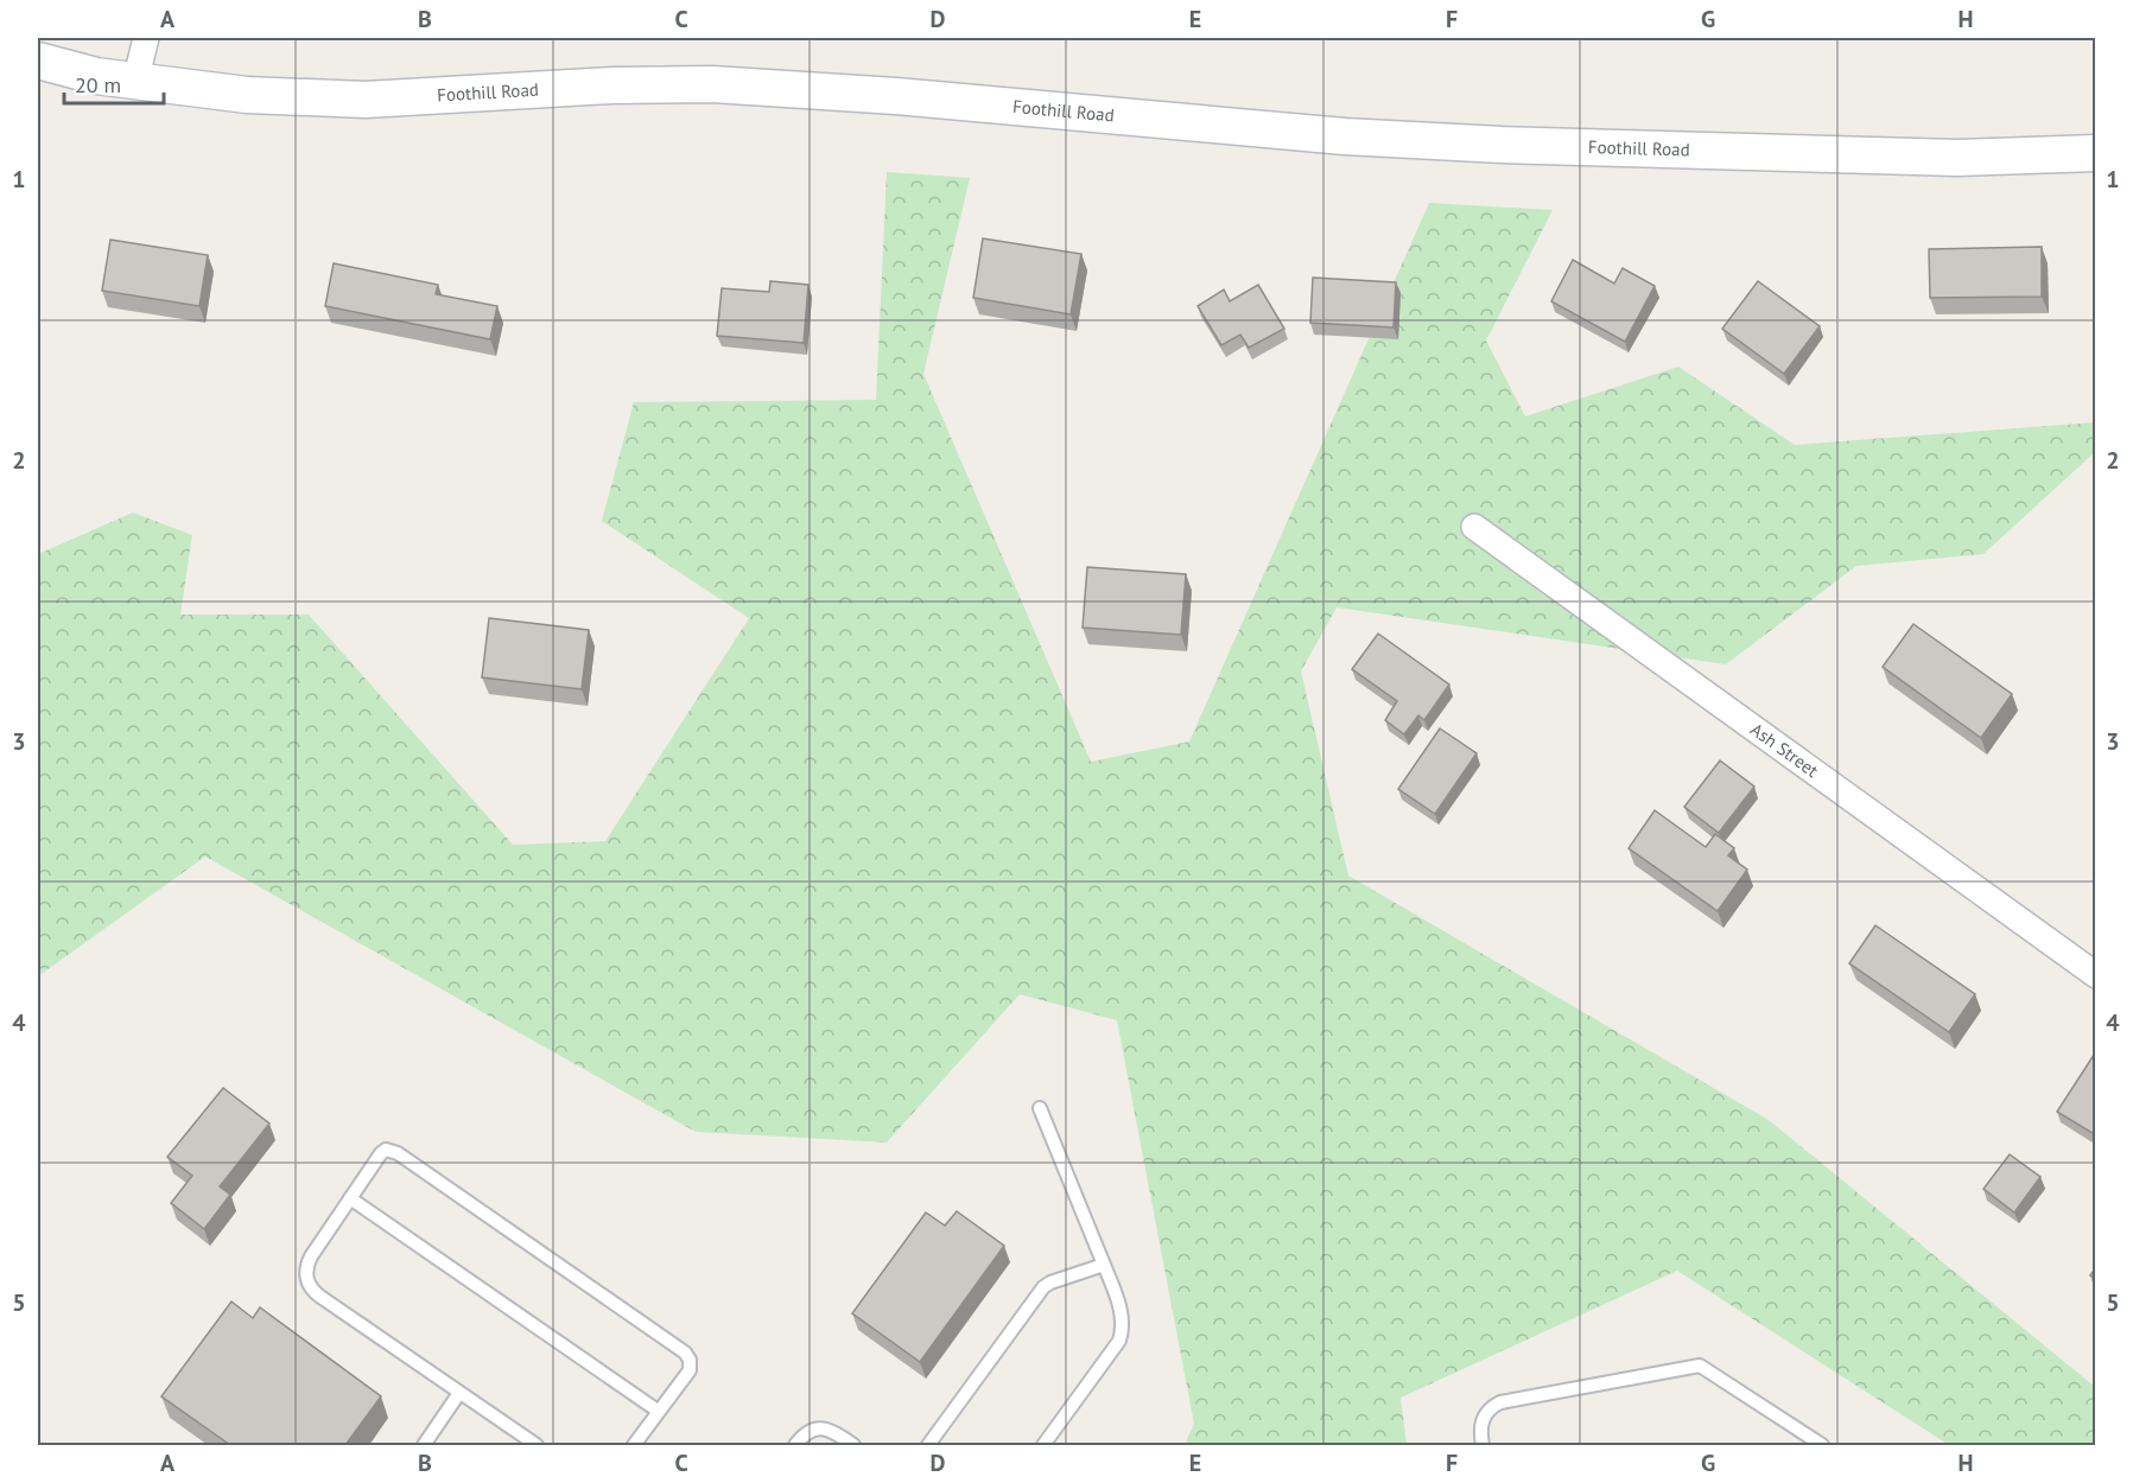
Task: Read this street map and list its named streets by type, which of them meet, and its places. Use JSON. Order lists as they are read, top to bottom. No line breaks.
{"streets":{"street":["Foothill Road","Ash Street"]},"scale_bar":"20 m","grid":{"columns":["A","B","C","D","E","F","G","H"],"rows":["1","2","3","4","5"]}}
